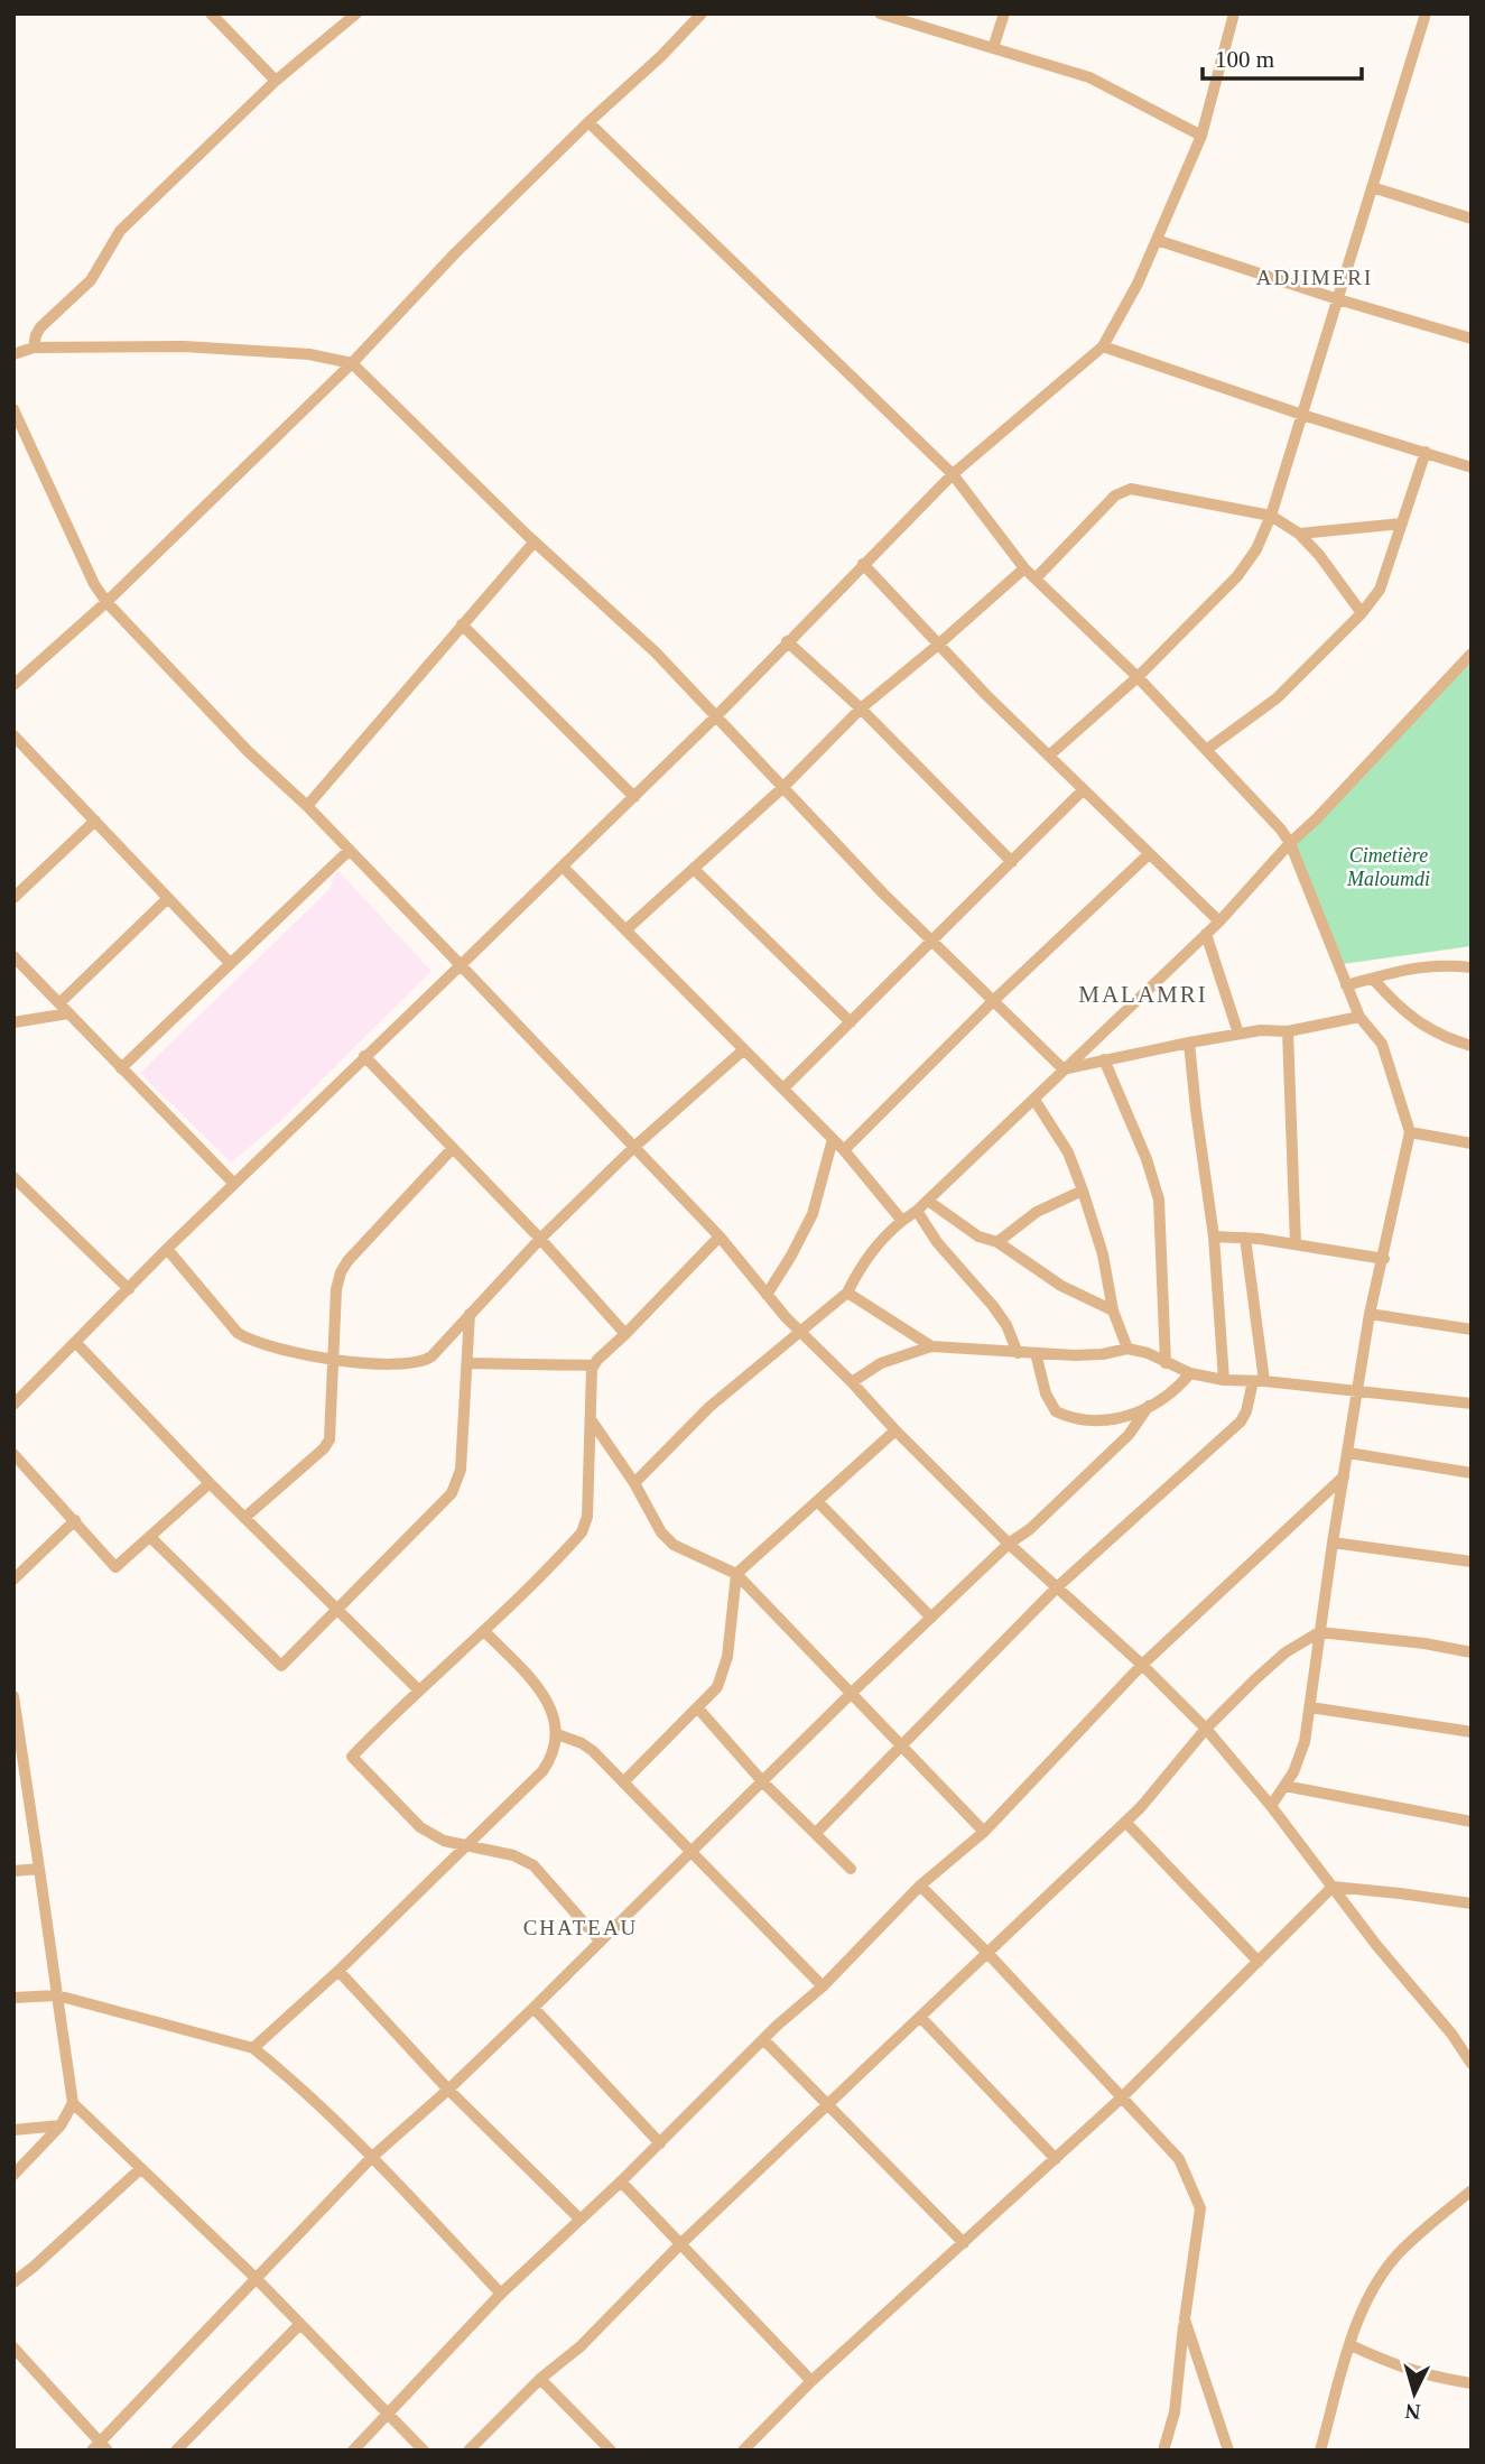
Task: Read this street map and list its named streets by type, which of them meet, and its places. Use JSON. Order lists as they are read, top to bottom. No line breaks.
{"districts":["ADJIMERI","MALAMRI","CHATEAU"],"parks":["Cimetière Maloumdi"],"scale_bar":"100 m","north":"bottom"}
